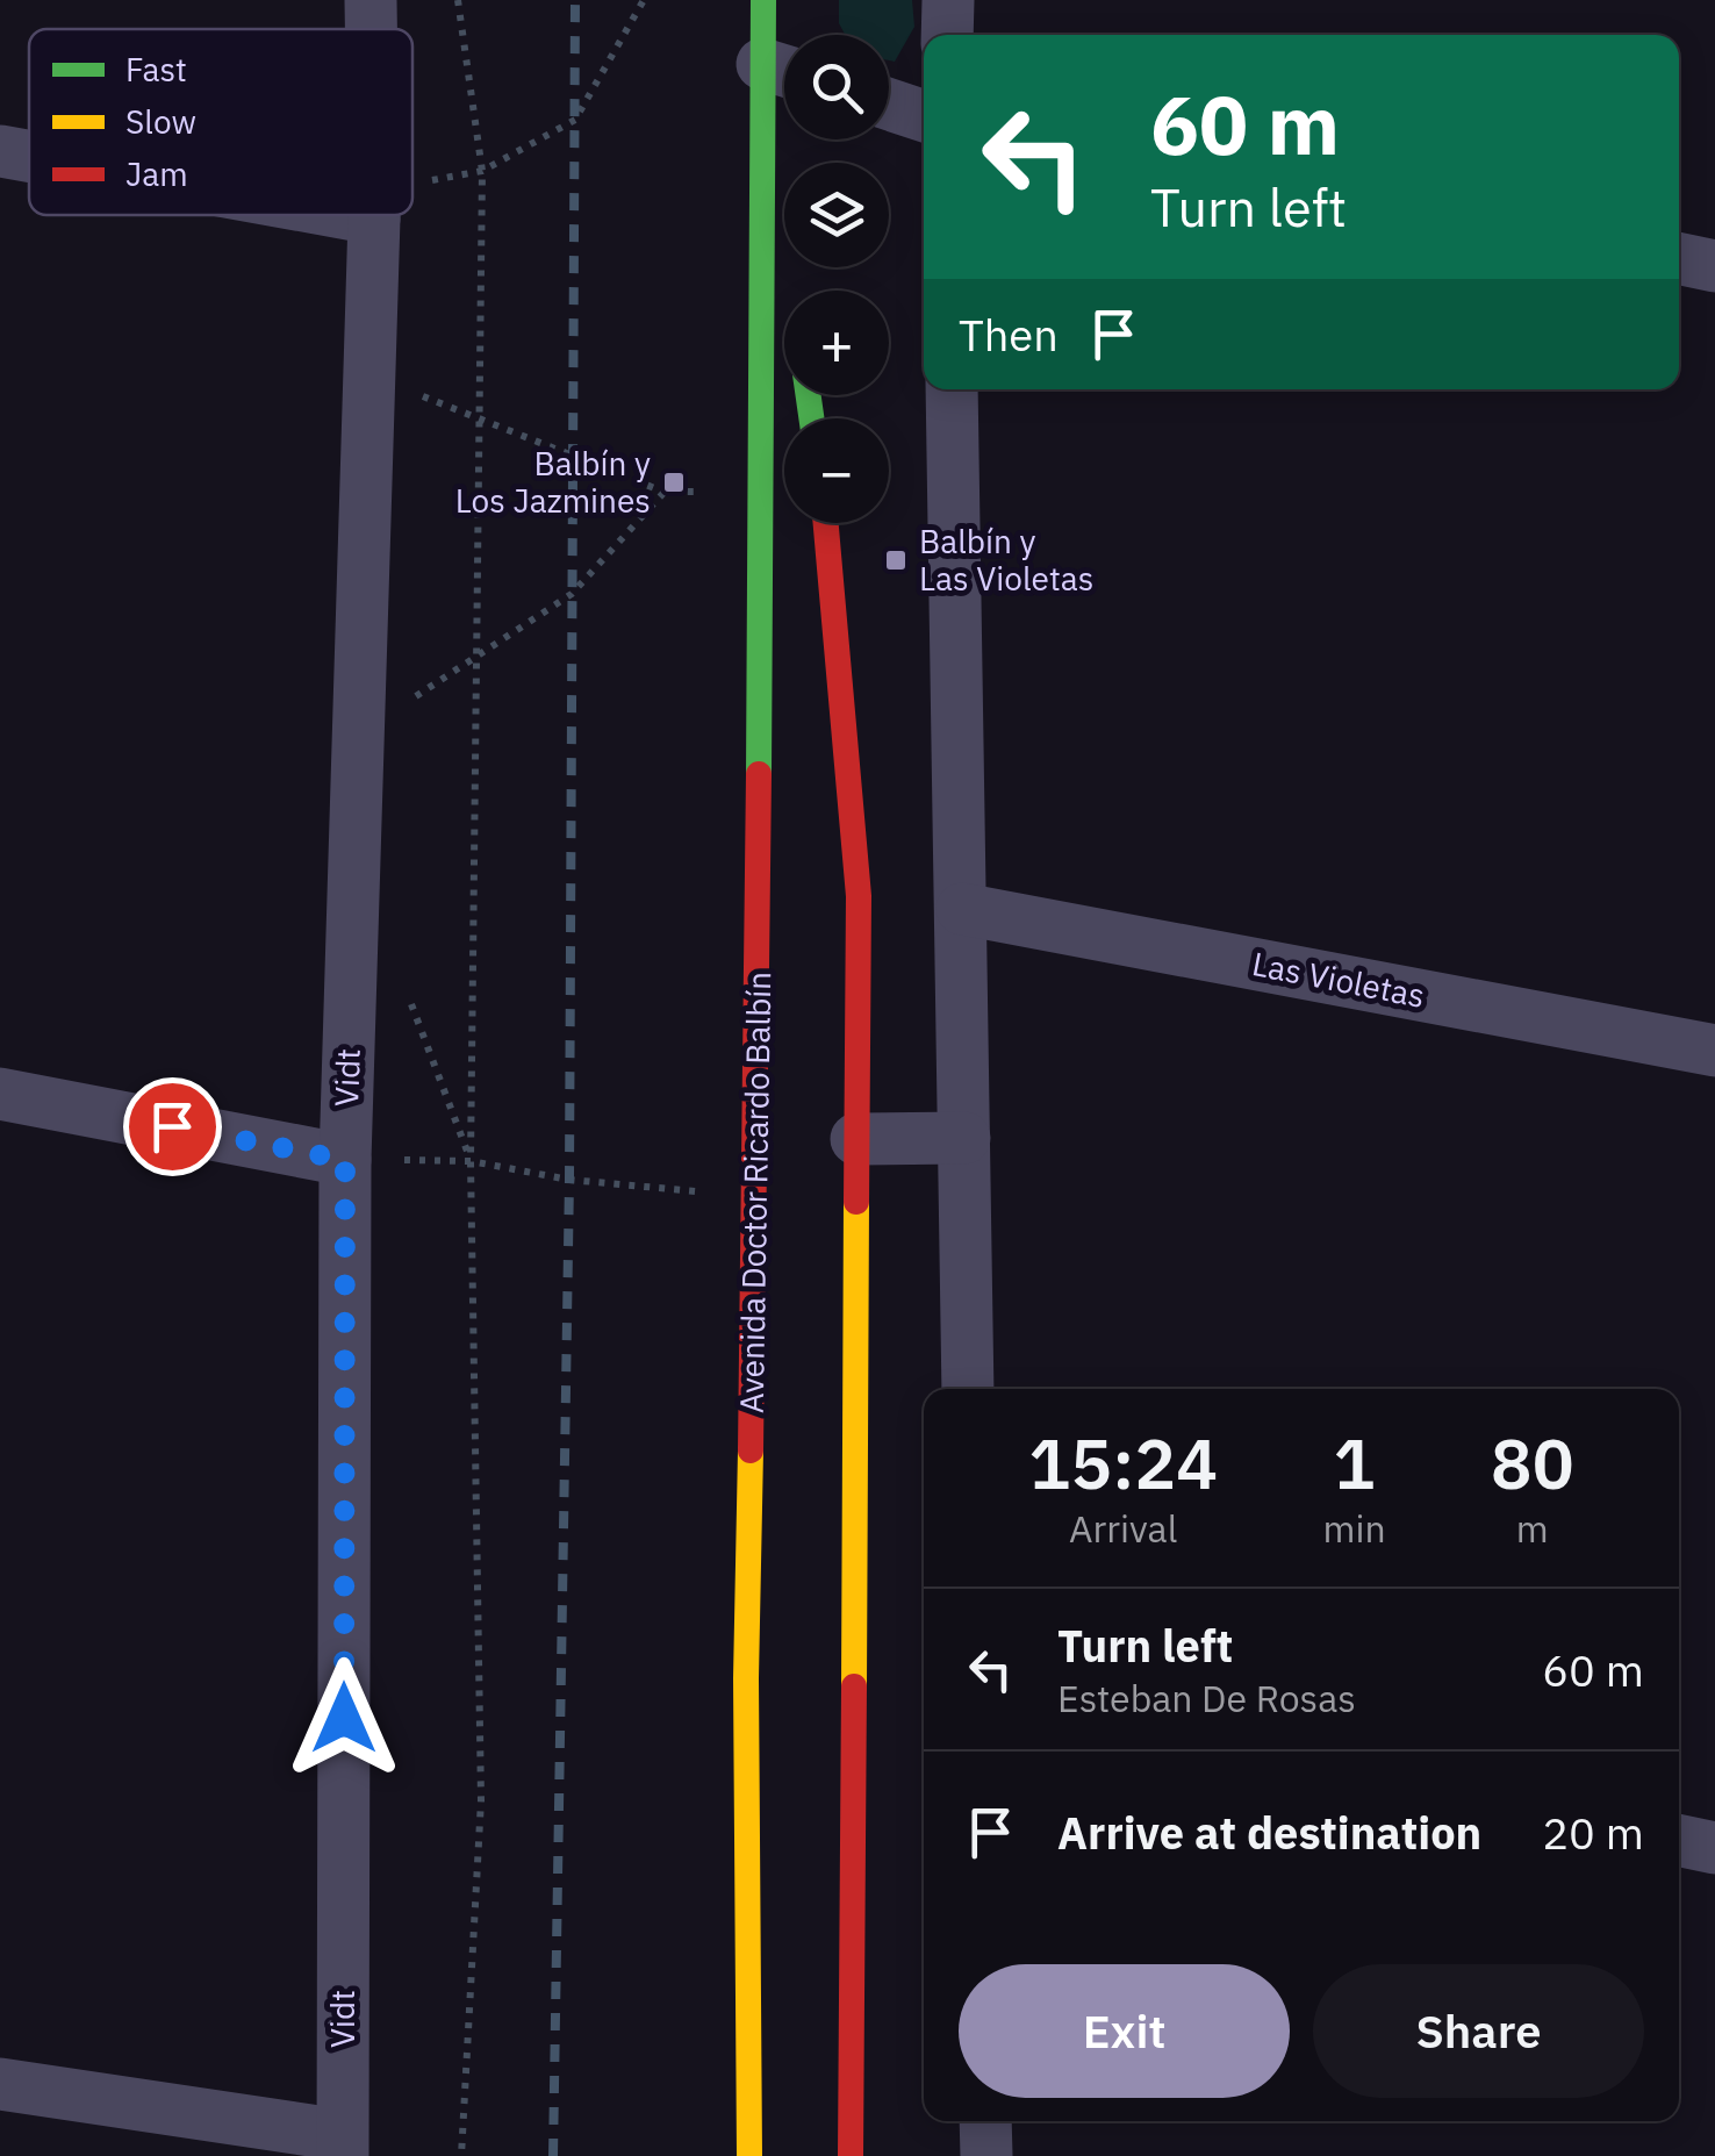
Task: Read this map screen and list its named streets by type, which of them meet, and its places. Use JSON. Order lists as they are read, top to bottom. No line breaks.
{"streets":{"main road":["Avenida Doctor Ricardo Balbín"],"street":["Las Violetas","Vidt"]},"places":{"transit":["Balbín y Los Jazmines","Balbín y Las Violetas"]},"legend":["Fast","Slow","Jam"],"page":{"map_buttons":["+","−"],"turn":["60 m","Turn left"],"then":"Then","eta":["15:24","Arrival","1","min","80","m"],"list":[{"name":"Turn left","note":"Esteban De Rosas","value":"60 m"},{"name":"Arrive at destination","value":"20 m"}],"buttons":["Exit","Share"]}}
